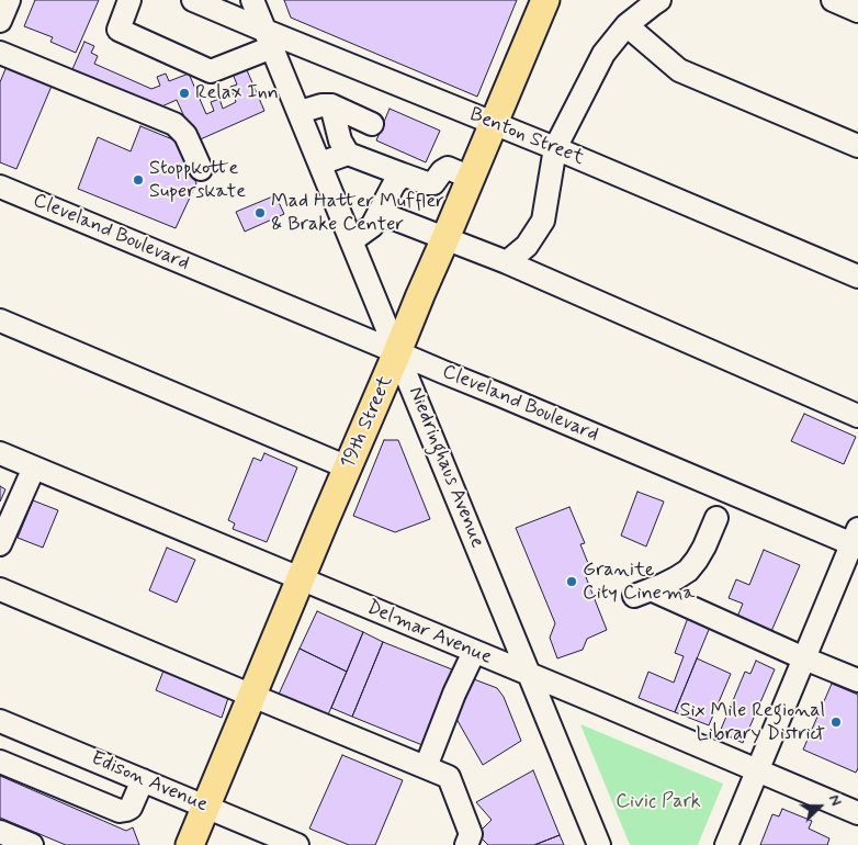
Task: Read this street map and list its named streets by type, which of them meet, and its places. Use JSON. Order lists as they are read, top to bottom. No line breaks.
{"streets":{"main road":["19th Street"],"street":["Benton Street","Cleveland Boulevard","Niedringhaus Avenue","Delmar Avenue","Edison Avenue"]},"crossings":[["Benton Street","19th Street"],["Benton Street","Niedringhaus Avenue"],["Cleveland Boulevard","19th Street"],["Cleveland Boulevard","Niedringhaus Avenue"],["19th Street","Niedringhaus Avenue"],["19th Street","Delmar Avenue"],["19th Street","Edison Avenue"],["Niedringhaus Avenue","Delmar Avenue"]],"parks":["Civic Park"],"places":["Relax Inn","Stoppkotte Superskate","Mad Hatter Muffler & Brake Center","Granite City Cinema","Six Mile Regional Library District"],"north":"right"}
